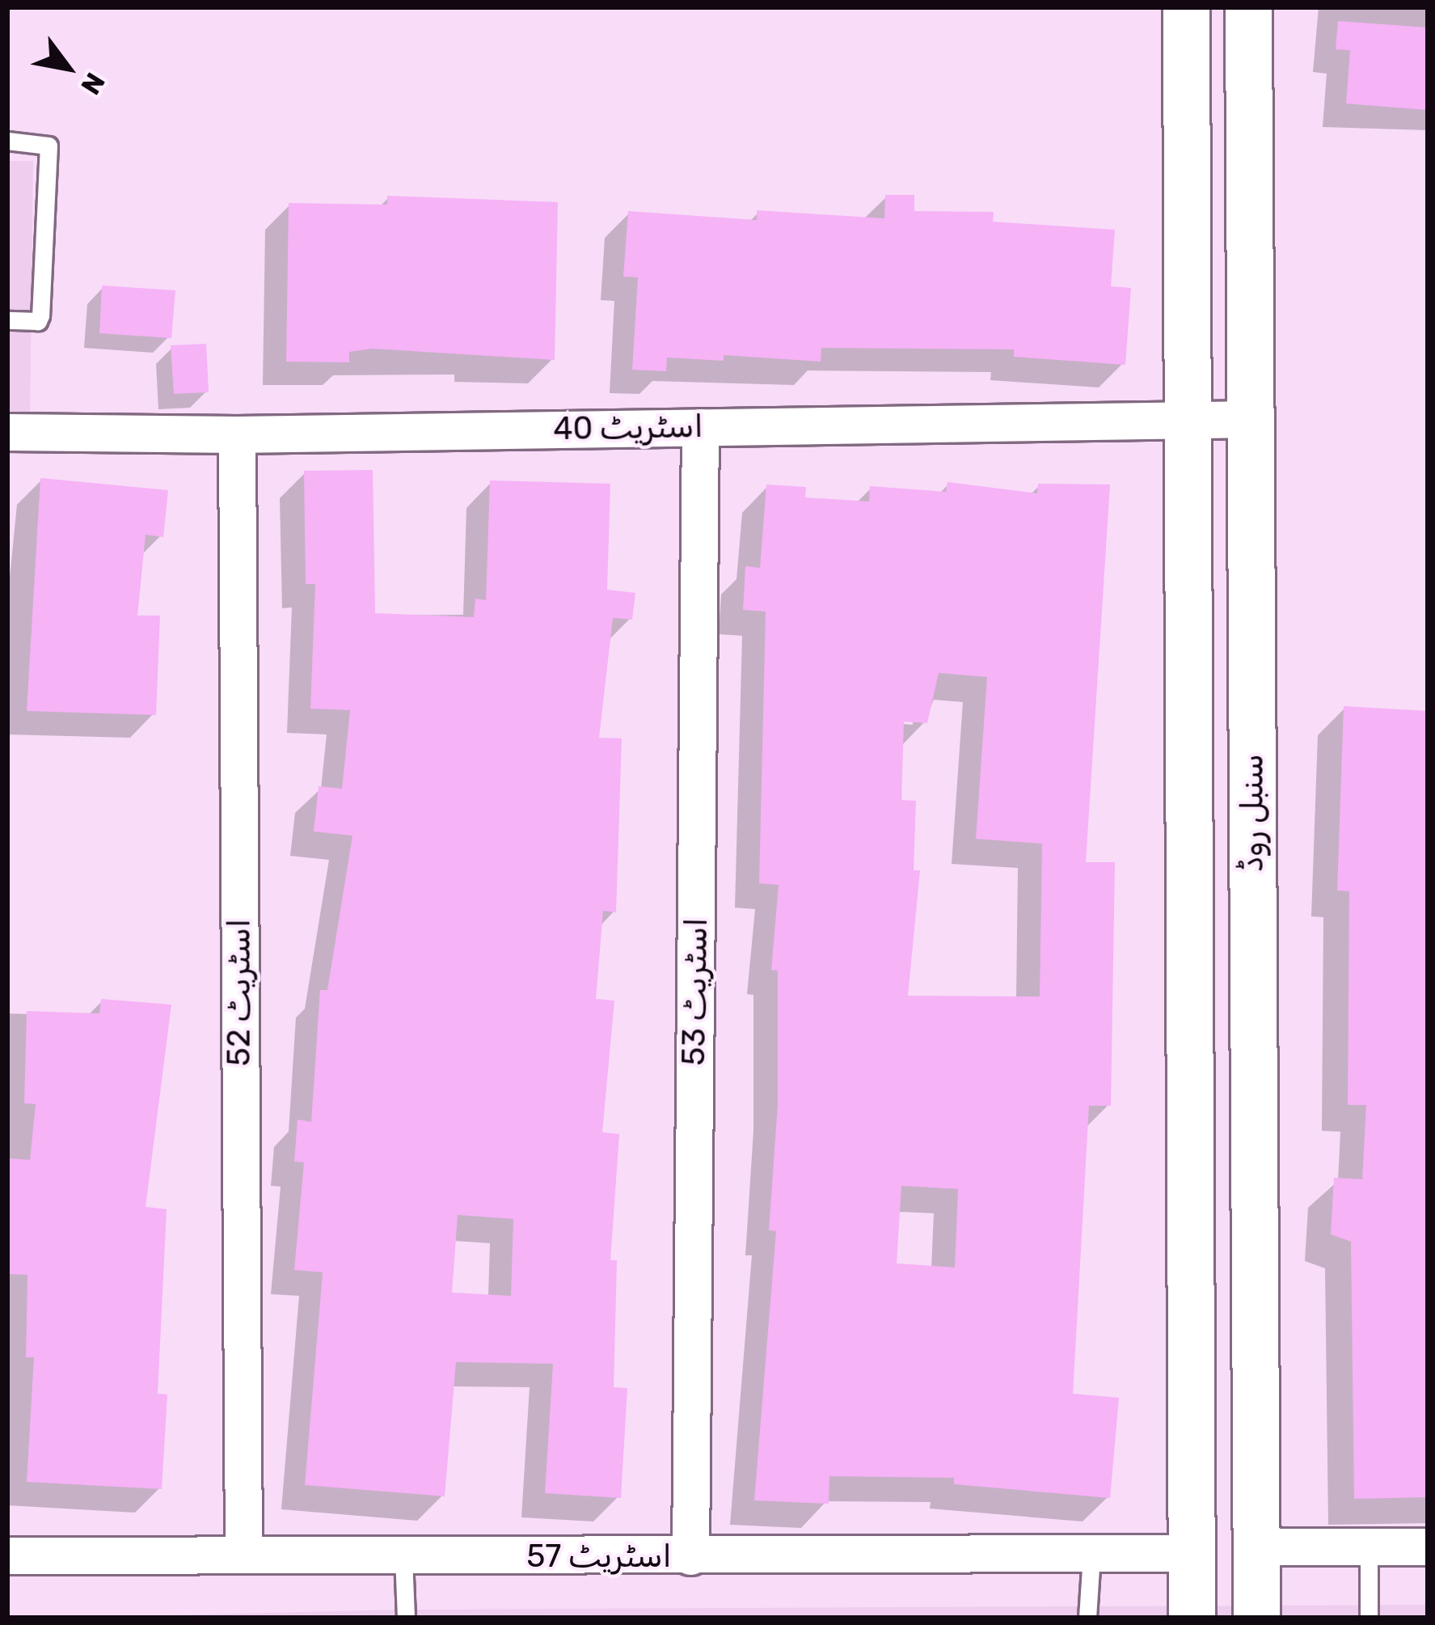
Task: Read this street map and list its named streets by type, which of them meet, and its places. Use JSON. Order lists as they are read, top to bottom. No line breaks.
{"streets":{"street":["اسٹریٹ 40","سنبل روڈ","اسٹریٹ 53","اسٹریٹ 52","اسٹریٹ 57"]},"crossings":[["اسٹریٹ 40","سنبل روڈ"],["اسٹریٹ 40","اسٹریٹ 53"],["اسٹریٹ 40","اسٹریٹ 52"],["سنبل روڈ","اسٹریٹ 57"],["اسٹریٹ 53","اسٹریٹ 57"],["اسٹریٹ 52","اسٹریٹ 57"]],"north":"bottom right"}
